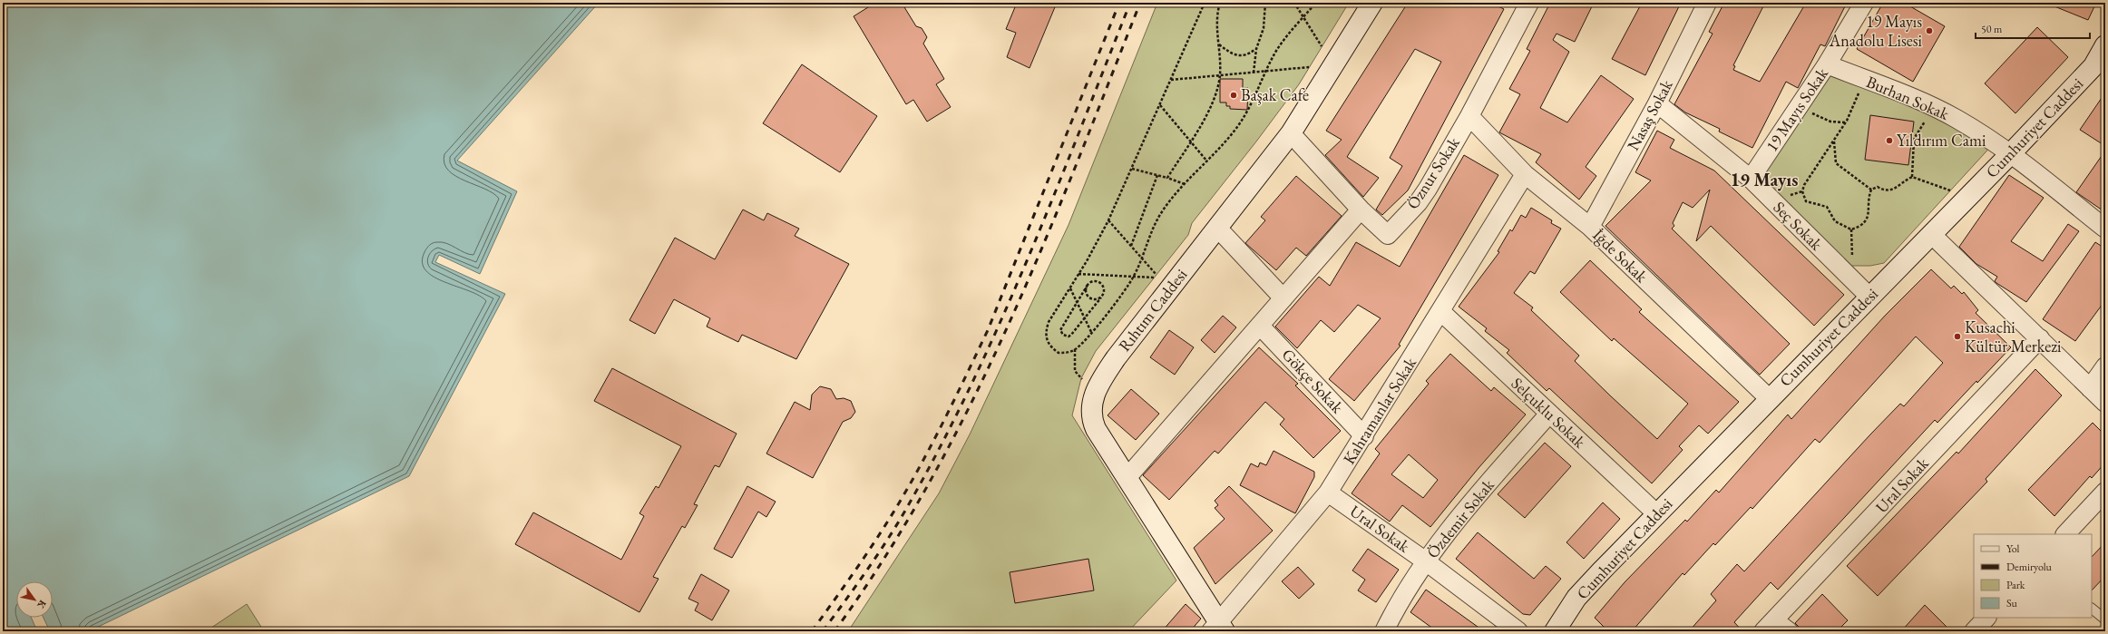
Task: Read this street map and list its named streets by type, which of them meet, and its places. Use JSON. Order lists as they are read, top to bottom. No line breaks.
{"streets":{"main road":["Cumhuriyet Caddesi","Rıhtım Caddesi"],"street":["Burhan Sokak","19 Mayıs Sokak","Nasaş Sokak","Öznur Sokak","Seç Sokak","İğde Sokak","Gökçe Sokak","Kahramanlar Sokak","Selçuklu Sokak","Ural Sokak","Özdemir Sokak"]},"crossings":[["Burhan Sokak","19 Mayıs Sokak"],["Burhan Sokak","Cumhuriyet Caddesi"],["19 Mayıs Sokak","Seç Sokak"],["Nasaş Sokak","Seç Sokak"],["Nasaş Sokak","İğde Sokak"],["Cumhuriyet Caddesi","Seç Sokak"],["Cumhuriyet Caddesi","İğde Sokak"],["Cumhuriyet Caddesi","Selçuklu Sokak"],["Öznur Sokak","İğde Sokak"],["Öznur Sokak","Rıhtım Caddesi"],["İğde Sokak","Kahramanlar Sokak"],["Rıhtım Caddesi","Kahramanlar Sokak"],["Gökçe Sokak","Kahramanlar Sokak"],["Kahramanlar Sokak","Selçuklu Sokak"],["Kahramanlar Sokak","Ural Sokak"],["Selçuklu Sokak","Özdemir Sokak"],["Ural Sokak","Özdemir Sokak"]],"districts":["19 Mayıs"],"places":["19 Mayıs Anadolu Lisesi","Başak Cafe","Yıldırım Cami","Kusachi Kültür Merkezi"],"legend":["Yol","Demiryolu","Park","Su"],"scale_bar":"50 m","north":"bottom right"}
